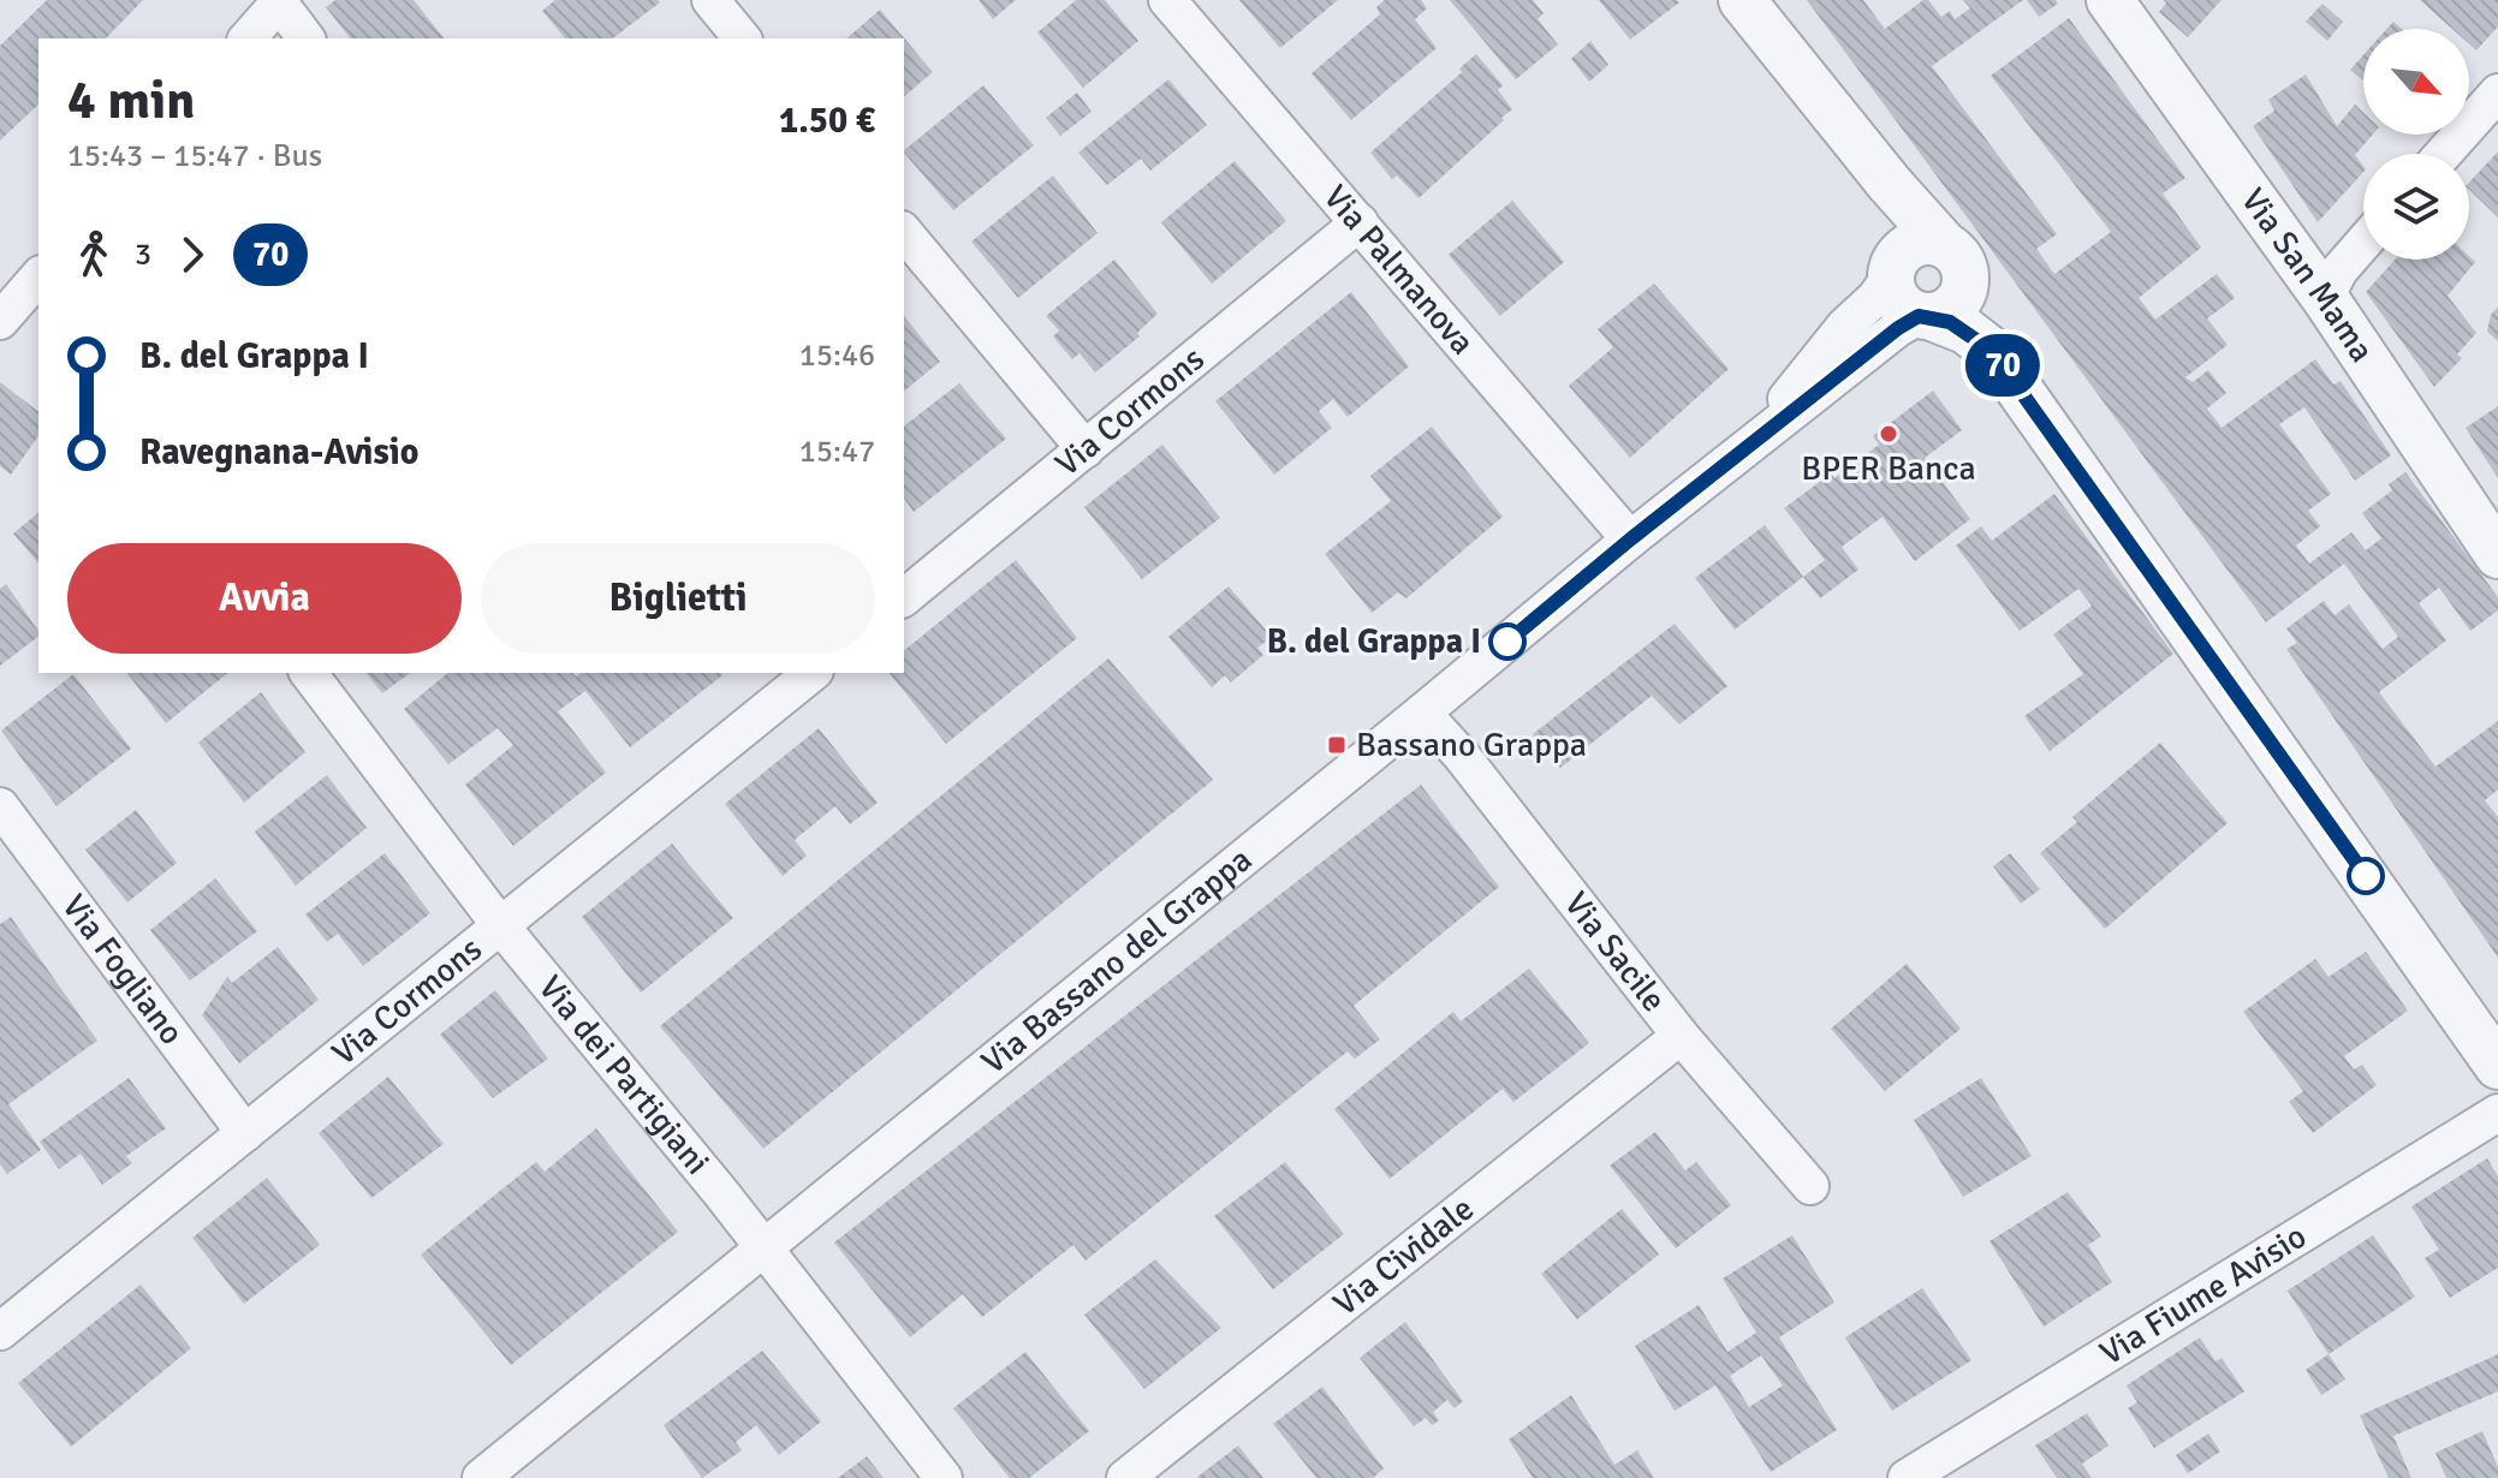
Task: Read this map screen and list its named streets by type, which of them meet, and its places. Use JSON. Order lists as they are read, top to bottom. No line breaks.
{"streets":{"street":["Via Palmanova","Via San Mama","Via Cormons","Via Sacile","Via Bassano del Grappa","Via Fogliano","Via dei Partigiani","Via Cividale","Via Fiume Avisio"]},"crossings":[["Via Palmanova","Via Cormons"],["Via Palmanova","Via Bassano del Grappa"],["Via Cormons","Via Fogliano"],["Via Cormons","Via dei Partigiani"],["Via Sacile","Via Bassano del Grappa"],["Via Sacile","Via Cividale"],["Via Bassano del Grappa","Via dei Partigiani"]],"places":{"other":["BPER Banca","B. del Grappa I"],"transit":["Bassano Grappa"]},"lines":["bus line 70"],"north":"bottom right","page":{"on_map":"70","heading":["4 min","15:43 – 15:47 · Bus","1.50 €"],"legs":["3","70"],"list":[{"name":"B. del Grappa I","value":"15:46"},{"name":"Ravegnana-Avisio","value":"15:47"}],"buttons":["Avvia","Biglietti"]}}
